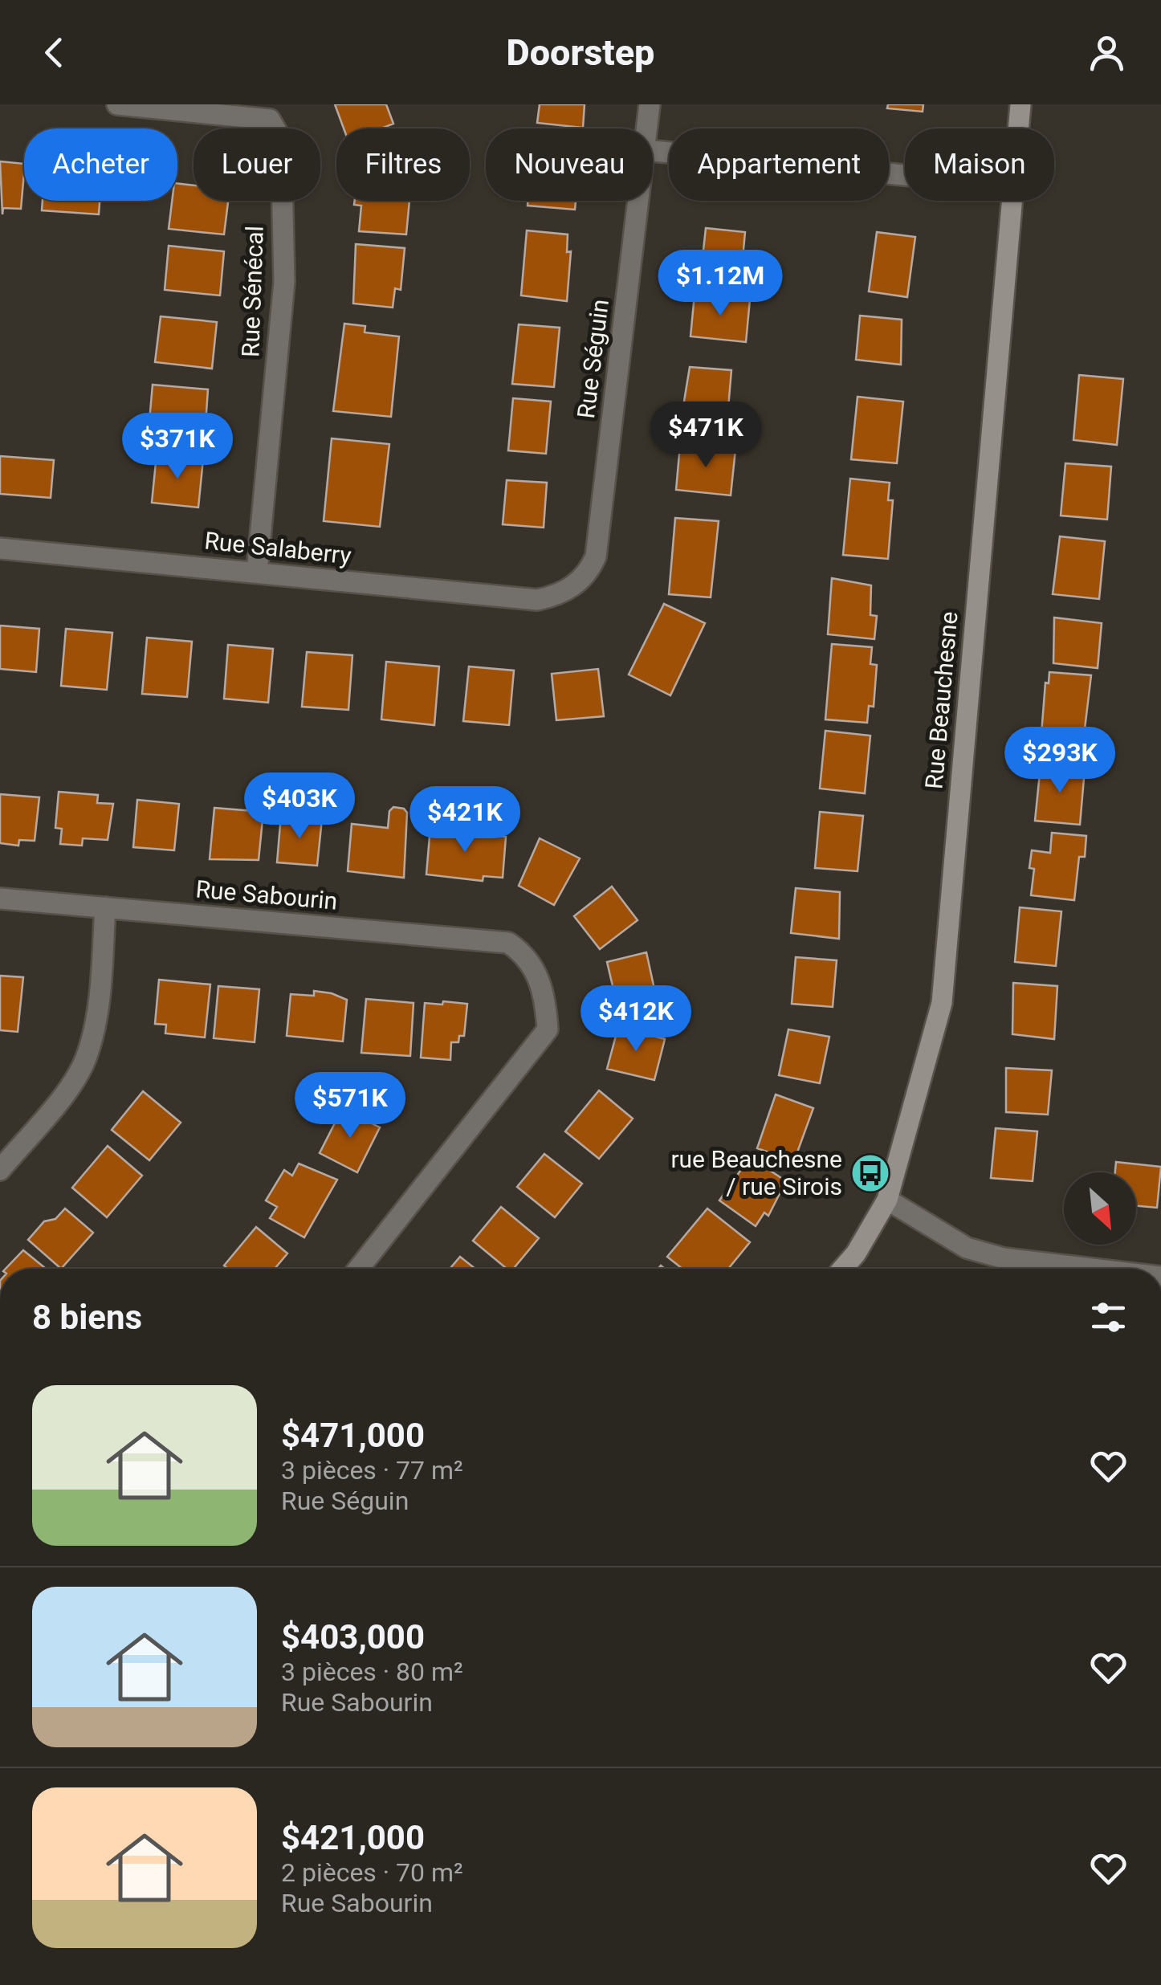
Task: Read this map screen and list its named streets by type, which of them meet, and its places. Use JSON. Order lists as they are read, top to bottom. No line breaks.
{"streets":{"street":["Rue Sénécal","Rue Séguin","Rue Salaberry","Rue Beauchesne","Rue Sabourin"]},"crossings":[["Rue Sénécal","Rue Salaberry"],["Rue Séguin","Rue Salaberry"]],"places":{"bus stop":["rue Beauchesne / rue Sirois"]},"north":"bottom right","page":{"header":"Doorstep","chip":["Acheter","Louer","Filtres","Nouveau","Appartement","Maison"],"price":["$1.12M","$471K","$371K","$293K","$403K","$421K","$412K","$571K"],"heading":"8 biens","list":[{"name":"$471,000","note":"3 pièces · 77 m² · Rue Séguin"},{"name":"$403,000","note":"3 pièces · 80 m² · Rue Sabourin"},{"name":"$421,000","note":"2 pièces · 70 m² · Rue Sabourin"}]}}
